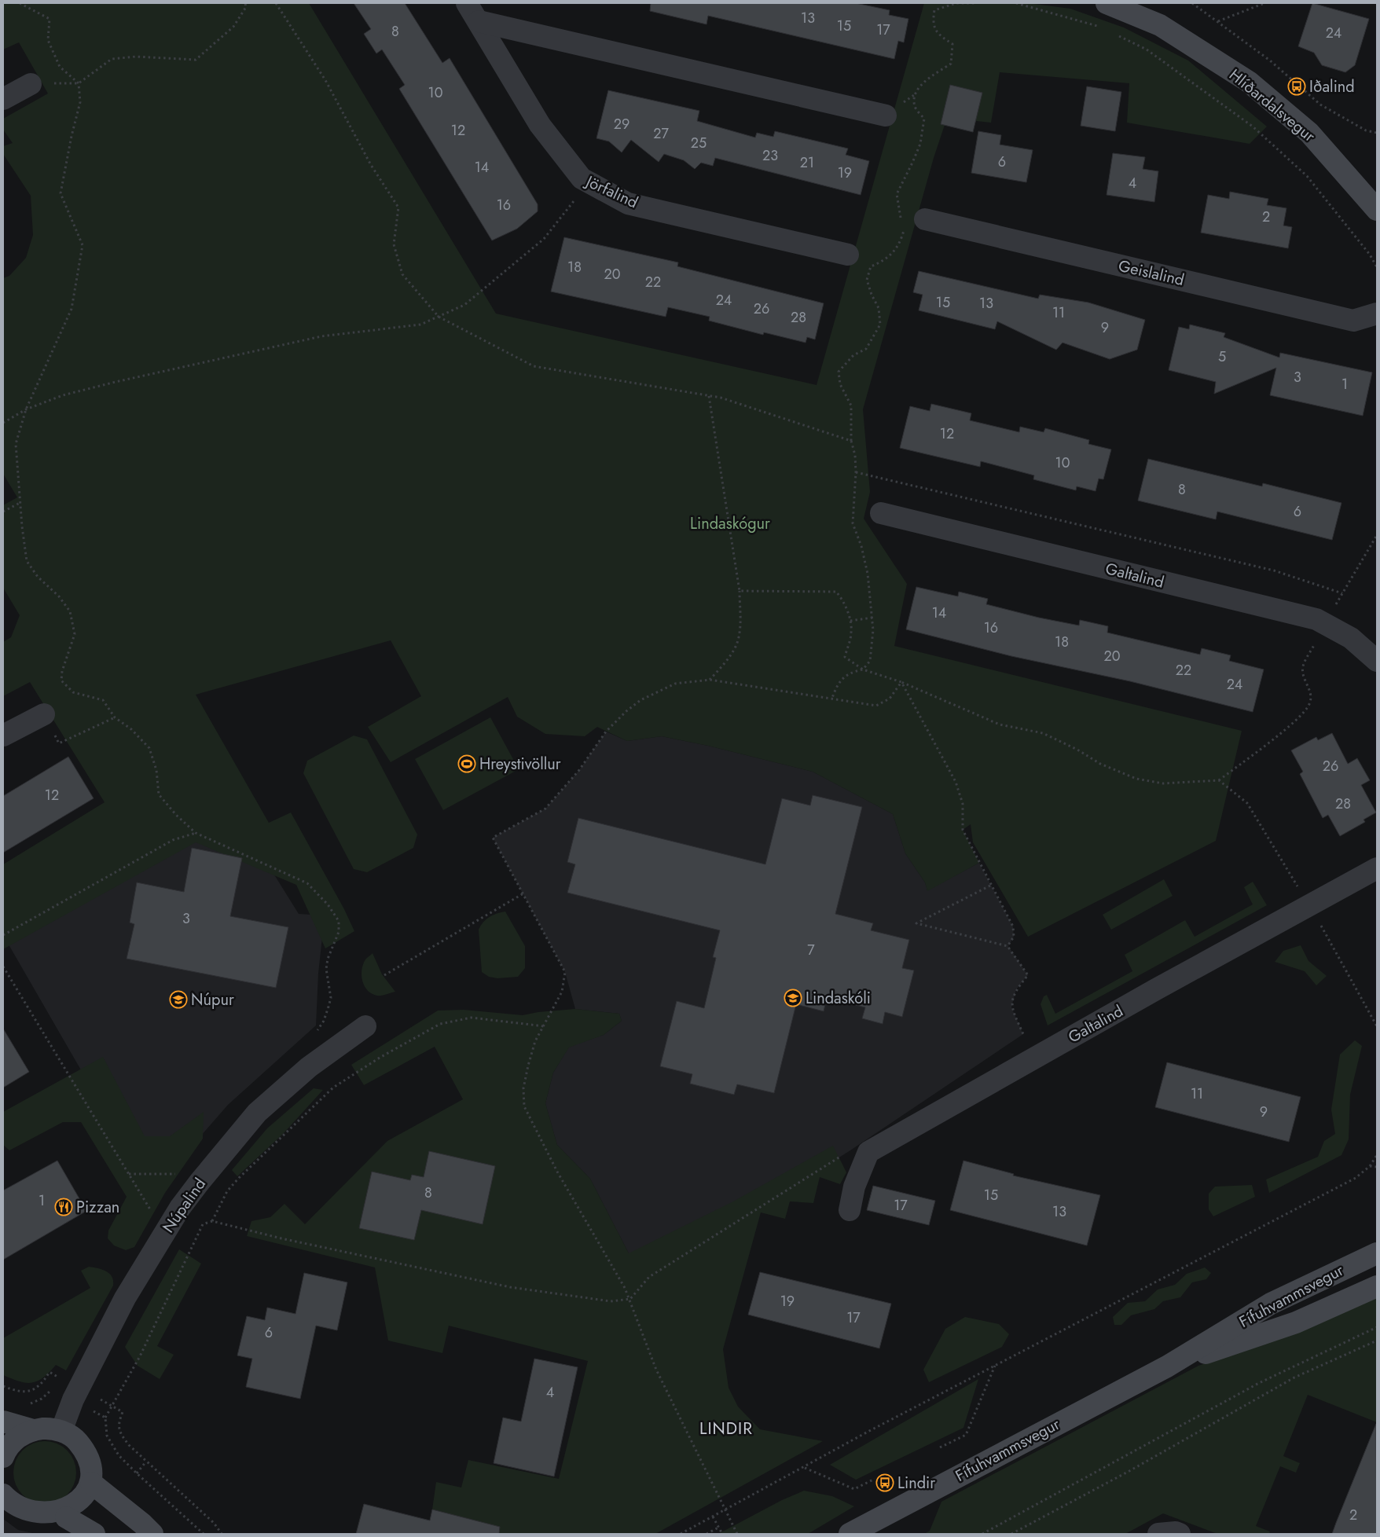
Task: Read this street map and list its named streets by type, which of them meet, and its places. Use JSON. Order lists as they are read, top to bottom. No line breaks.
{"streets":{"main road":["Hlíðardalsvegur","Fífuhvammsvegur"],"street":["Jörfalind","Geislalind","Galtalind","Núpalind"]},"districts":["LINDIR"],"parks":["Lindaskógur"],"places":{"bus stop":["Iðalind","Lindir"],"sports":["Hreystivöllur"],"school or university":["Lindaskóli","Núpur"],"restaurant":["Pizzan"]},"house_numbers":["13","15","17","8","24","10","29","12","27","25","23","6","21","14","19","4","16","2","18","20","22","24","15","13","26","11","28","9","5","3","1","12","10","8","6","14","16","18","20","22","24","26","12","28","3","7","11","9","8","15","1","17","13","19","17","6","4","2"]}
